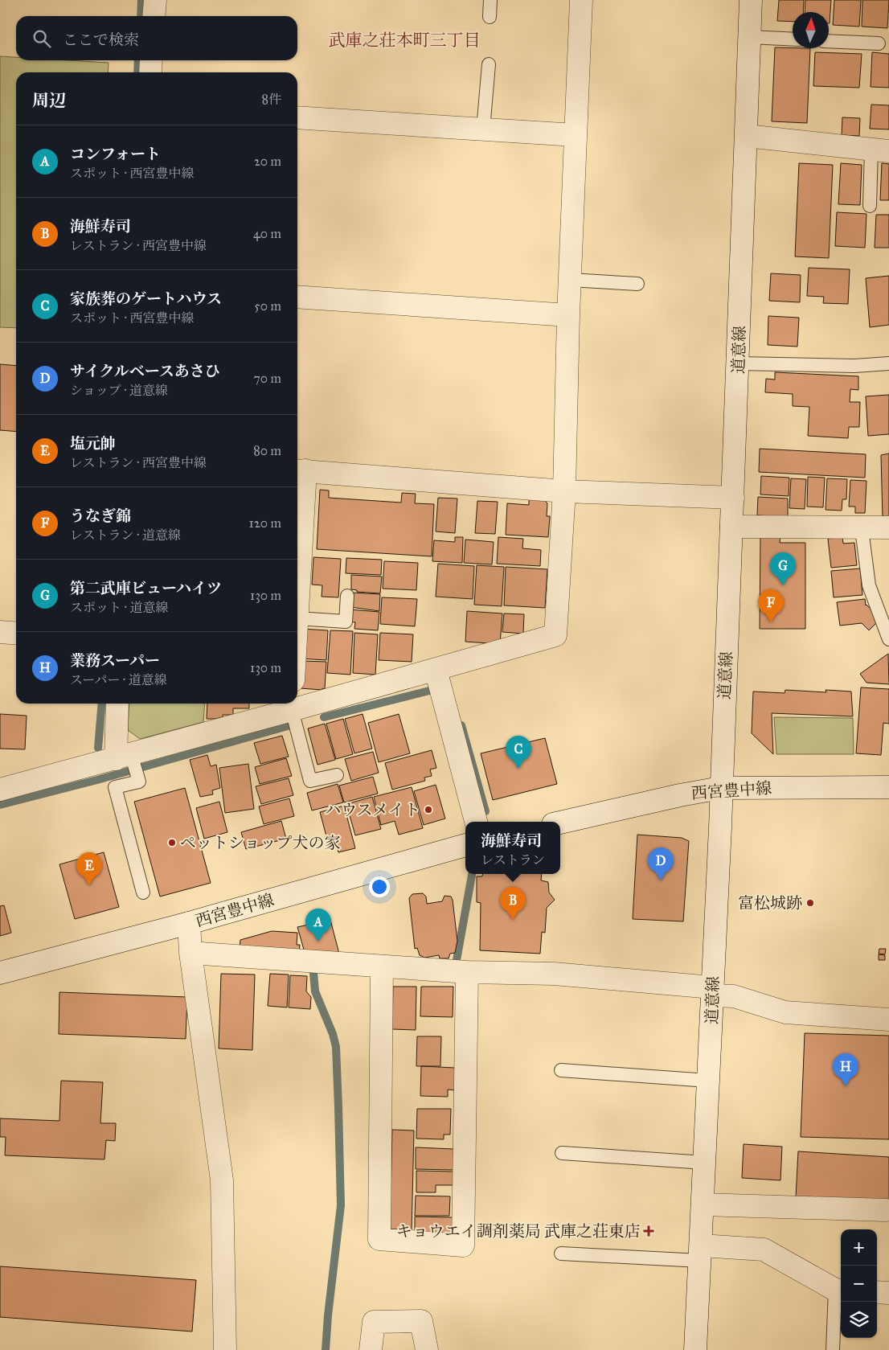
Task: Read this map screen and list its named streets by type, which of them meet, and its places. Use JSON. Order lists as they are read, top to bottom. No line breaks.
{"streets":{"street":["道意線","西宮豊中線"]},"crossings":[["道意線","西宮豊中線"]],"districts":["武庫之荘本町三丁目"],"places":{"other":["ハウスメイト","ペットショップ犬の家","富松城跡"],"health":["キョウエイ調剤薬局 武庫之荘東店"]},"north":"top","page":{"search":"ここで検索","heading":["周辺","8件"],"list":[{"mark":"A","name":"コンフォート","note":"スポット · 西宮豊中線","value":"20 m"},{"mark":"B","name":"海鮮寿司","note":"レストラン · 西宮豊中線","value":"40 m"},{"mark":"C","name":"家族葬のゲートハウス","note":"スポット · 西宮豊中線","value":"50 m"},{"mark":"D","name":"サイクルベースあさひ","note":"ショップ · 道意線","value":"70 m"},{"mark":"E","name":"塩元帥","note":"レストラン · 西宮豊中線","value":"80 m"},{"mark":"F","name":"うなぎ錦","note":"レストラン · 道意線","value":"120 m"},{"mark":"G","name":"第二武庫ビューハイツ","note":"スポット · 道意線","value":"130 m"},{"mark":"H","name":"業務スーパー","note":"スーパー · 道意線","value":"130 m"}],"pins":["G","F","C","D","E","B","A","H"],"popup":["海鮮寿司","レストラン"],"map_buttons":["+","−"]}}
